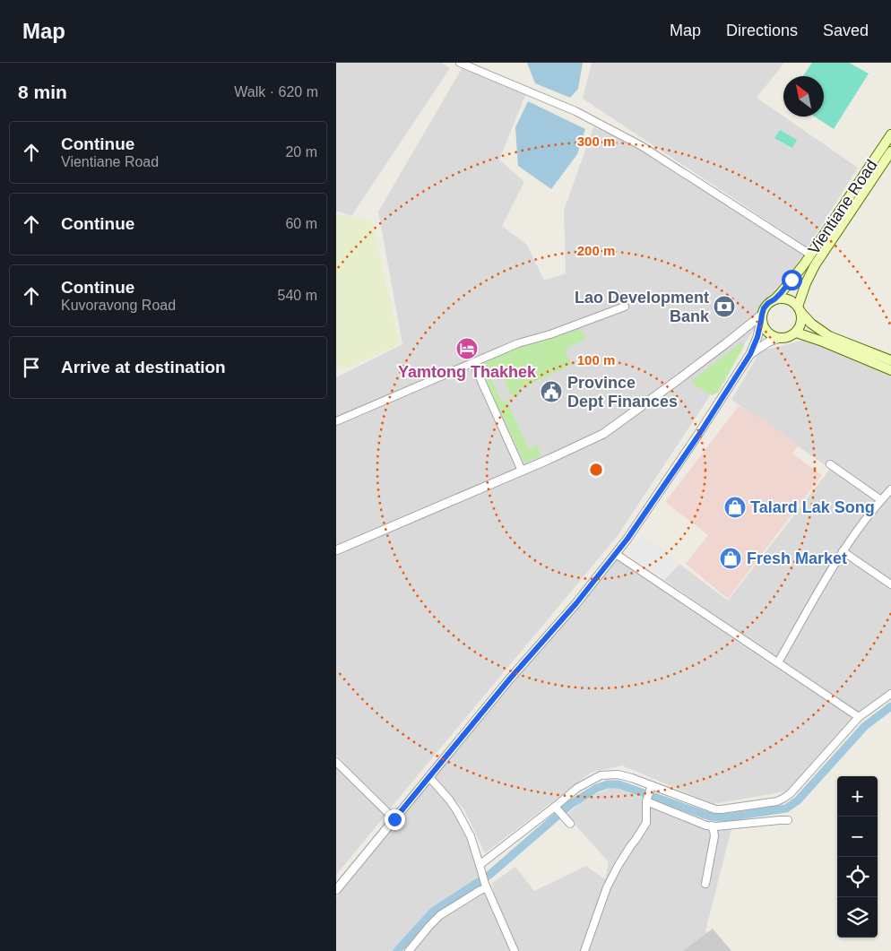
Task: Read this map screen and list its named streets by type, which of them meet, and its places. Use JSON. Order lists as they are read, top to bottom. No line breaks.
{"streets":{"main road":["Vientiane Road"]},"places":{"bank":["Lao Development Bank"],"hotel":["Yamtong Thakhek"],"public building":["Province Dept Finances"],"shop":["Talard Lak Song","Fresh Market"]},"north":"top left","page":{"header":"Map","nav":["Map","Directions","Saved"],"heading":["8 min","Walk · 620 m"],"list":[["Continue","Vientiane Road","20 m"],["Continue","60 m"],["Continue","Kuvoravong Road","540 m"],"Arrive at destination"],"map_buttons":["+","−"]},"rings":["300 m","200 m","100 m"]}
